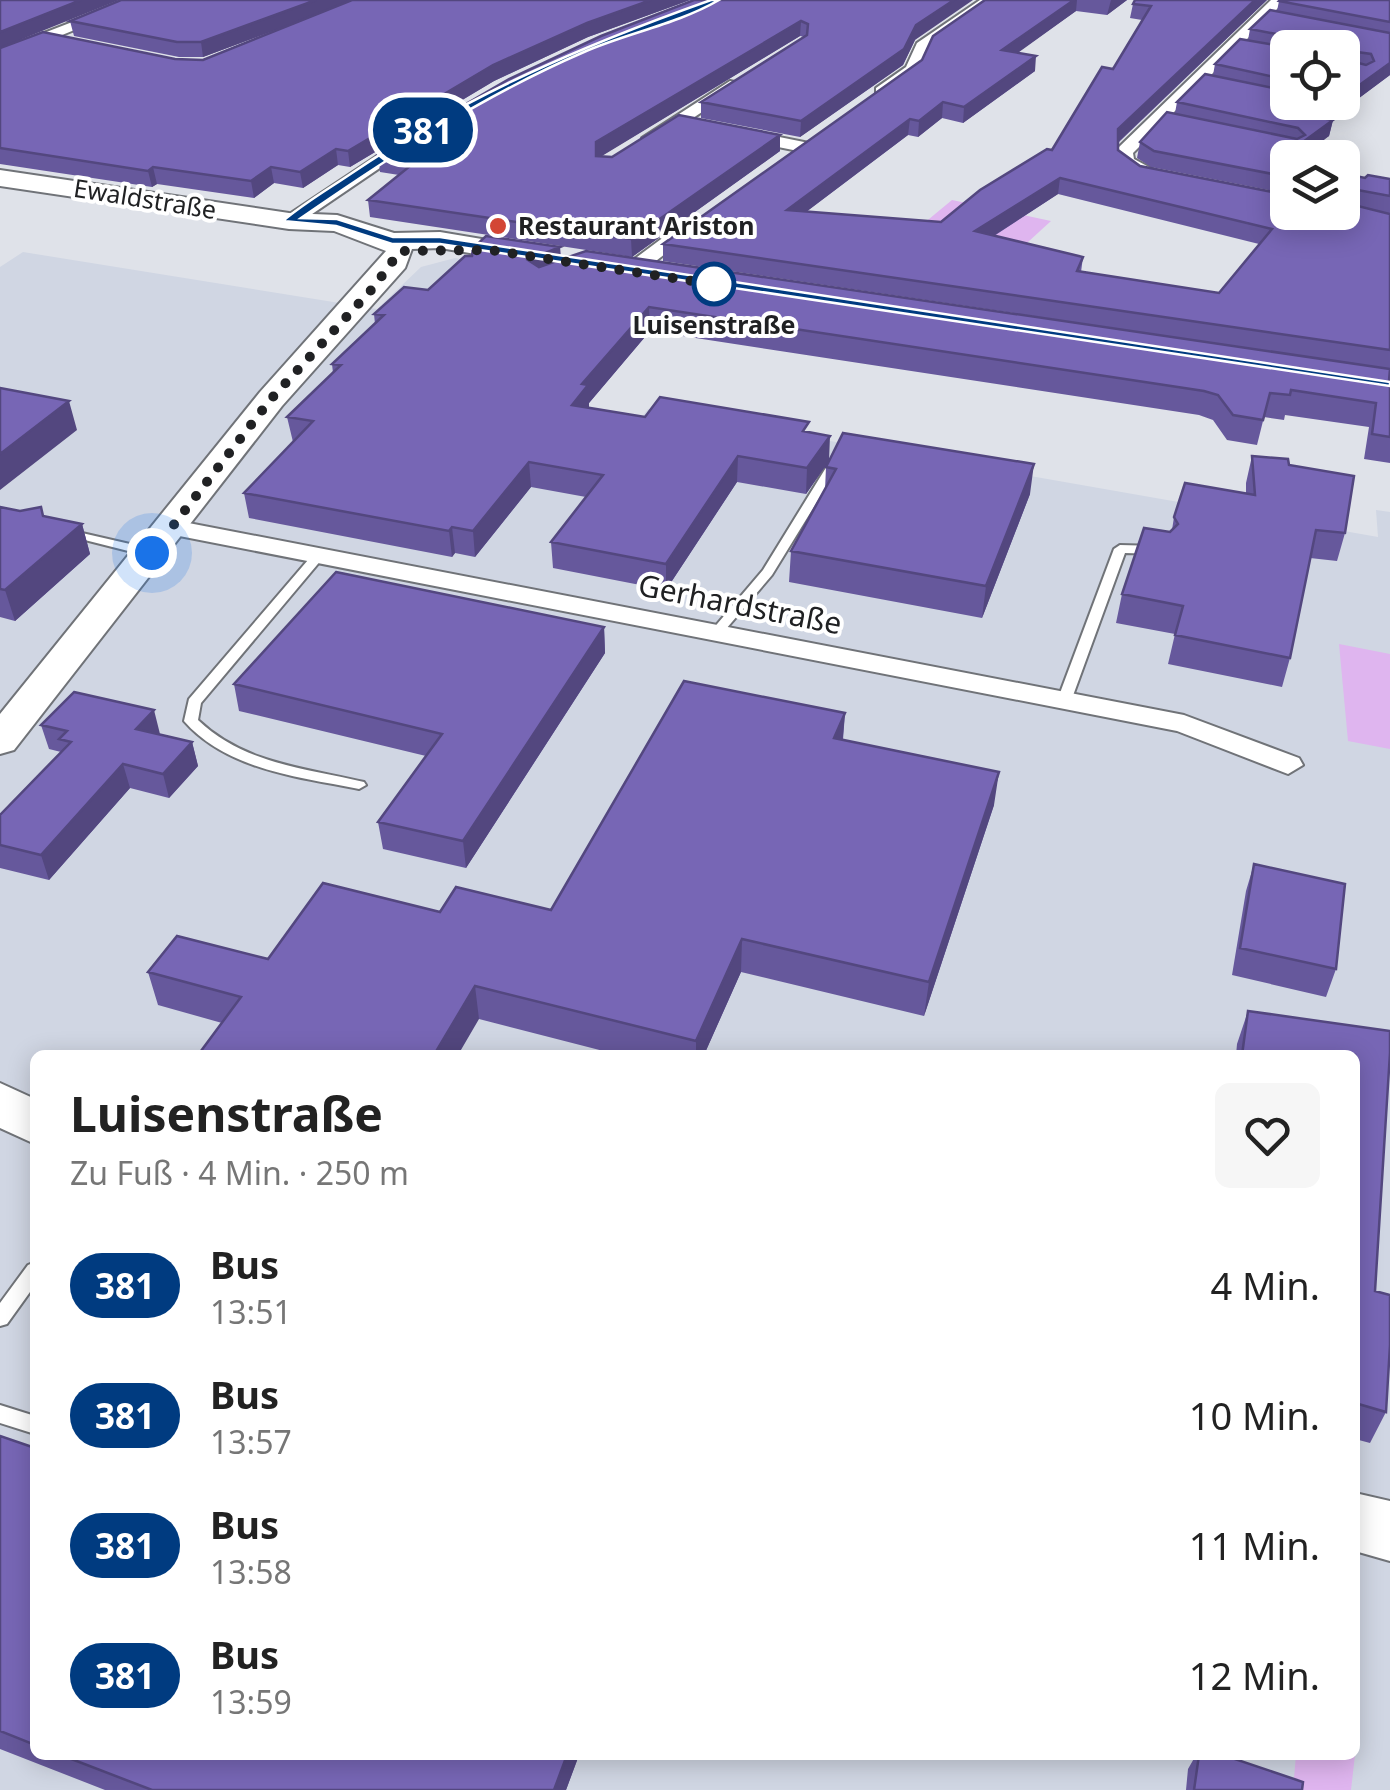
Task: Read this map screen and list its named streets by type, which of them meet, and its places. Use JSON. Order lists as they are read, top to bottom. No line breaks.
{"streets":{"street":["Ewaldstraße","Gerhardstraße"]},"places":["Restaurant Ariston","Luisenstraße"],"lines":["bus line 381"],"page":{"on_map":"381","heading":["Luisenstraße","Zu Fuß · 4 Min. · 250 m"],"list":[{"mark":"381","name":"Bus","note":"13:51","value":"4 Min."},{"mark":"381","name":"Bus","note":"13:57","value":"10 Min."},{"mark":"381","name":"Bus","note":"13:58","value":"11 Min."},{"mark":"381","name":"Bus","note":"13:59","value":"12 Min."}]}}
